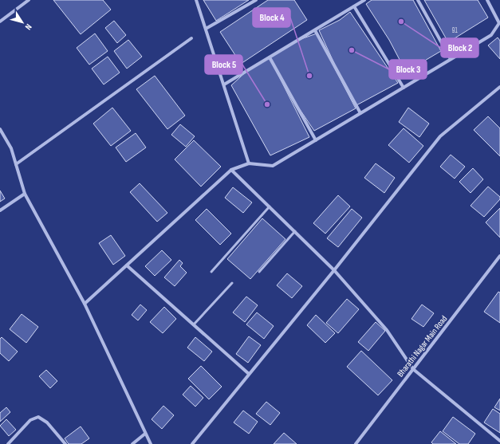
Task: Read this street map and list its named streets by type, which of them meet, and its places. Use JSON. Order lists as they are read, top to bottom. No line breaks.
{"streets":{"street":["Bharathi Nagar Main Road"]},"places":["Block 2","Block 3","Block 4","Block 5"],"house_numbers":["91"],"north":"bottom right"}
